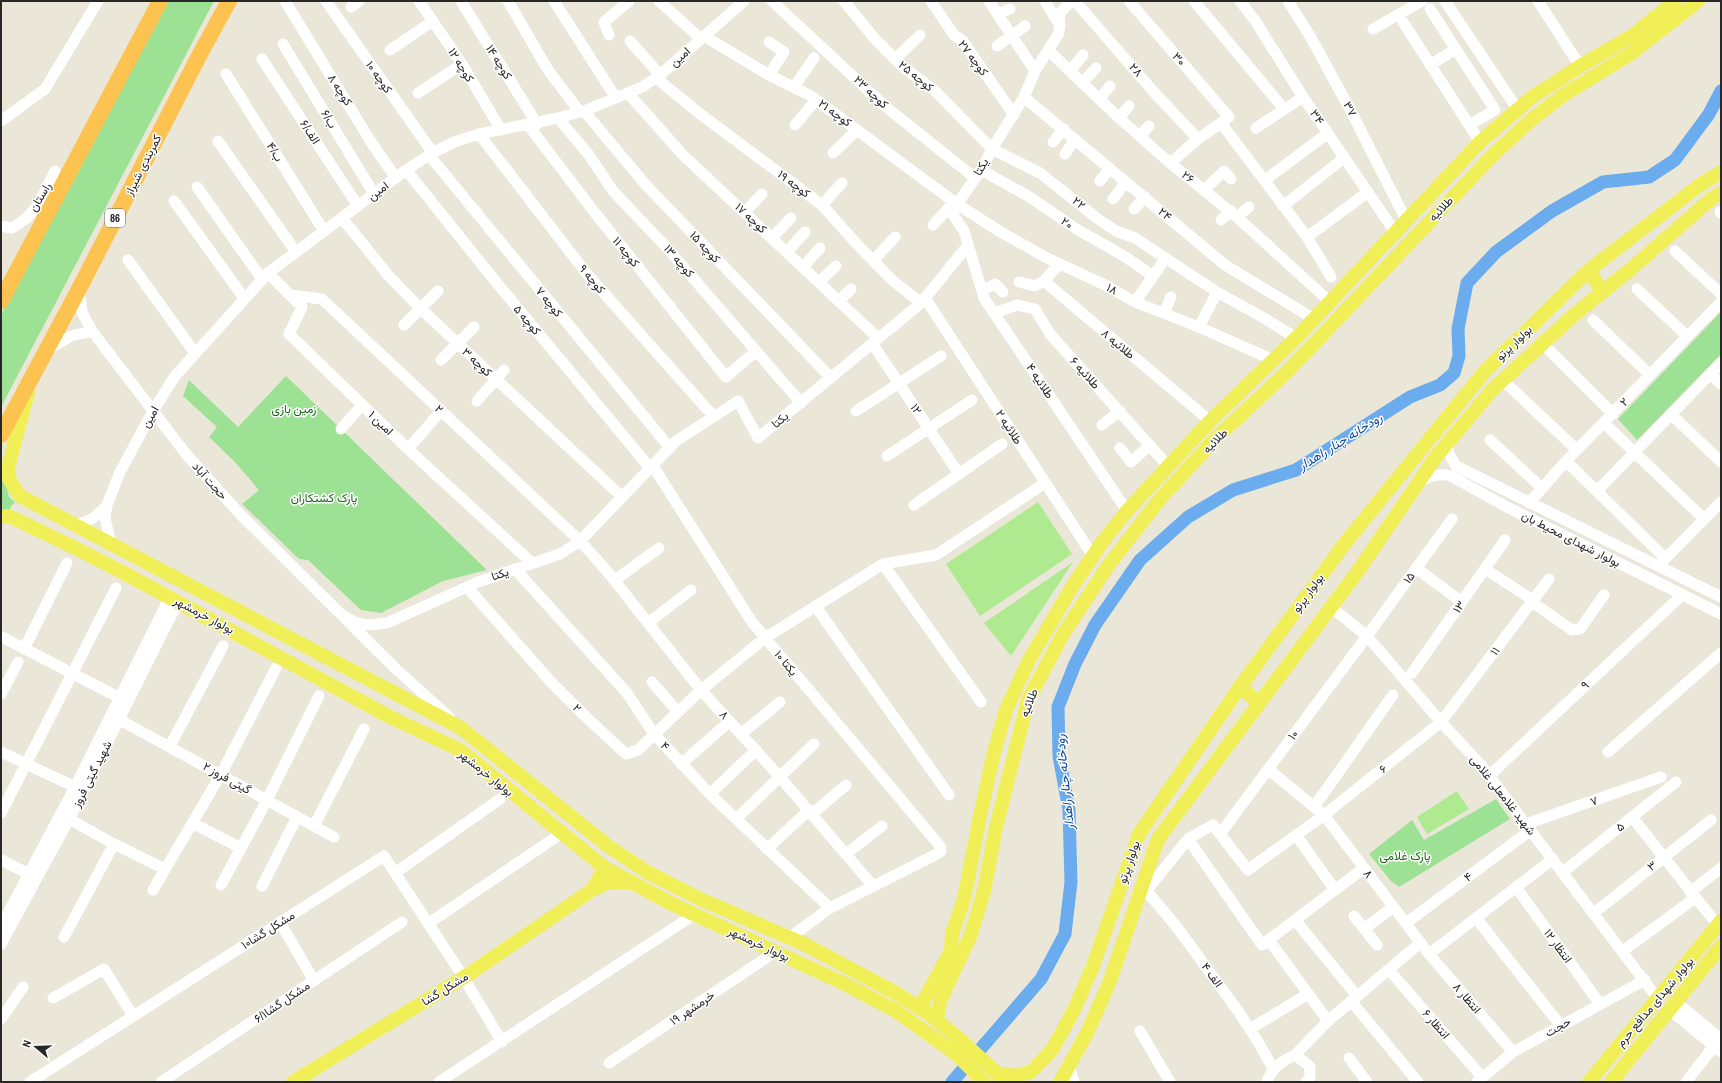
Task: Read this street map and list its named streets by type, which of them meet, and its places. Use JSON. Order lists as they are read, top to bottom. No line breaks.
{"streets":{"highway":["کمربندی شیراز","86"],"main road":["طلائیه","بولوار پرتو","بولوار خرمشهر","مشکل گشا","بولوار شهدای مدافع حرم"],"street":["امین","کوچه ۲۷","۳۰","کوچه ۱۴","کوچه ۱۲","۲۸","کوچه ۲۵","کوچه ۱۰","کوچه ۸","کوچه ۲۳","۳۷","کوچه ۲۱","۳۴","ب/۶","۶/الف","۴/ب","یکتا","۲۶","کوچه ۱۹","راستان","۲۲","۲۴","کوچه ۱۷","۲۰","کوچه ۱۵","کوچه ۱۱","کوچه ۱۳","کوچه ۹","۱۸","کوچه ۷","کوچه ۵","طلائیه ۸","کوچه ۳","طلائیه ۶","طلائیه ۴","۲","۱۲","امین ۱","طلائیه ۲","حجت آباد","بولوار شهدای محیط بان","۱۵","۱۳","۱۱","۱۰ یکتا","۹","۸","۱۰","۴","۶","شهید گیتی فروز","گیتی فروز ۲","شهید غلامعلی غلامی","۷","۵","۳","مشکل گشا۱۰","انتظار ۱۲","۴ الف","انتظار ۸","مشکل گشا۶/۱","۱۹ خرمشهر","انتظار ۶","حجت"]},"crossings":[["امین","کوچه ۱۴"],["امین","کوچه ۱۲"],["امین","کوچه ۱۰"],["امین","کوچه ۸"],["امین","کوچه ۲۱"],["امین","ب/۶"],["امین","۶/الف"],["امین","۴/ب"],["امین","کوچه ۱۹"],["امین","کوچه ۱۷"],["امین","کوچه ۱۵"],["امین","کوچه ۱۱"],["امین","کوچه ۱۳"],["امین","کوچه ۹"],["امین","کوچه ۷"],["امین","کوچه ۵"],["امین","کوچه ۳"],["امین","امین ۱"],["امین","حجت آباد"],["کوچه ۲۷","یکتا"],["کوچه ۱۴","کوچه ۱۱"],["کوچه ۲۵","یکتا"],["کوچه ۲۵","۲۲"],["کوچه ۱۰","کوچه ۷"],["کوچه ۲۳","یکتا"],["کوچه ۲۳","۲۰"],["۳۷","طلائیه"],["کوچه ۲۱","یکتا"],["کوچه ۲۱","۱۸"],["۳۴","طلائیه"],["کمربندی شیراز","حجت آباد"],["یکتا","۲۶"],["یکتا","کوچه ۱۹"],["یکتا","۲۲"],["یکتا","۲۴"],["یکتا","کوچه ۱۷"],["یکتا","۲۰"],["یکتا","کوچه ۱۵"],["یکتا","کوچه ۱۳"],["یکتا","کوچه ۹"],["یکتا","۱۸"],["یکتا","کوچه ۷"],["یکتا","کوچه ۵"],["یکتا","کوچه ۳"],["یکتا","طلائیه ۴"],["یکتا","۲"],["یکتا","۱۲"],["یکتا","امین ۱"],["یکتا","طلائیه ۲"],["یکتا","حجت آباد"],["یکتا","۱۰ یکتا"],["یکتا","۸"],["یکتا","۴"],["۲۶","طلائیه"],["کوچه ۱۹","طلائیه ۲"],["۲۲","طلائیه"],["طلائیه","۲۴"],["طلائیه","۱۸"],["طلائیه","طلائیه ۸"],["طلائیه","طلائیه ۶"],["طلائیه","طلائیه ۴"],["طلائیه","طلائیه ۲"],["کوچه ۱۷","۱۲"],["کوچه ۱۱","کوچه ۱۳"],["کوچه ۵","۱۰ یکتا"],["بولوار پرتو","شهید غلامعلی غلامی"],["بولوار پرتو","۴ الف"],["طلائیه ۶","طلائیه ۴"],["۲","امین ۱"],["۲","بولوار شهدای محیط بان"],["۲","۸"],["۲","۴"],["بولوار شهدای محیط بان","۹"],["۱۵","۱۰"],["۱۵","شهید غلامعلی غلامی"],["بولوار خرمشهر","شهید گیتی فروز"],["بولوار خرمشهر","۱۹ خرمشهر"],["۱۱","۶"],["۱۱","شهید غلامعلی غلامی"],["۱۰ یکتا","۸"],["۹","شهید غلامعلی غلامی"],["۸","۱۰"],["۸","۴"],["۸","۶"],["۸","انتظار ۸"],["۱۰","۶"],["۱۰","شهید غلامعلی غلامی"],["۴","شهید غلامعلی غلامی"],["۴","۷"],["۶","شهید غلامعلی غلامی"],["شهید گیتی فروز","گیتی فروز ۲"],["شهید غلامعلی غلامی","۷"],["شهید غلامعلی غلامی","۵"],["شهید غلامعلی غلامی","۳"],["شهید غلامعلی غلامی","بولوار شهدای مدافع حرم"],["شهید غلامعلی غلامی","حجت"],["مشکل گشا۱۰","مشکل گشا"],["انتظار ۱۲","حجت"],["انتظار ۸","حجت"],["انتظار ۶","حجت"]],"water":["رودخانه چنار راهدار"],"parks":["زمین بازی","پارک کشتکاران","پارک غلامی"],"north":"left"}
